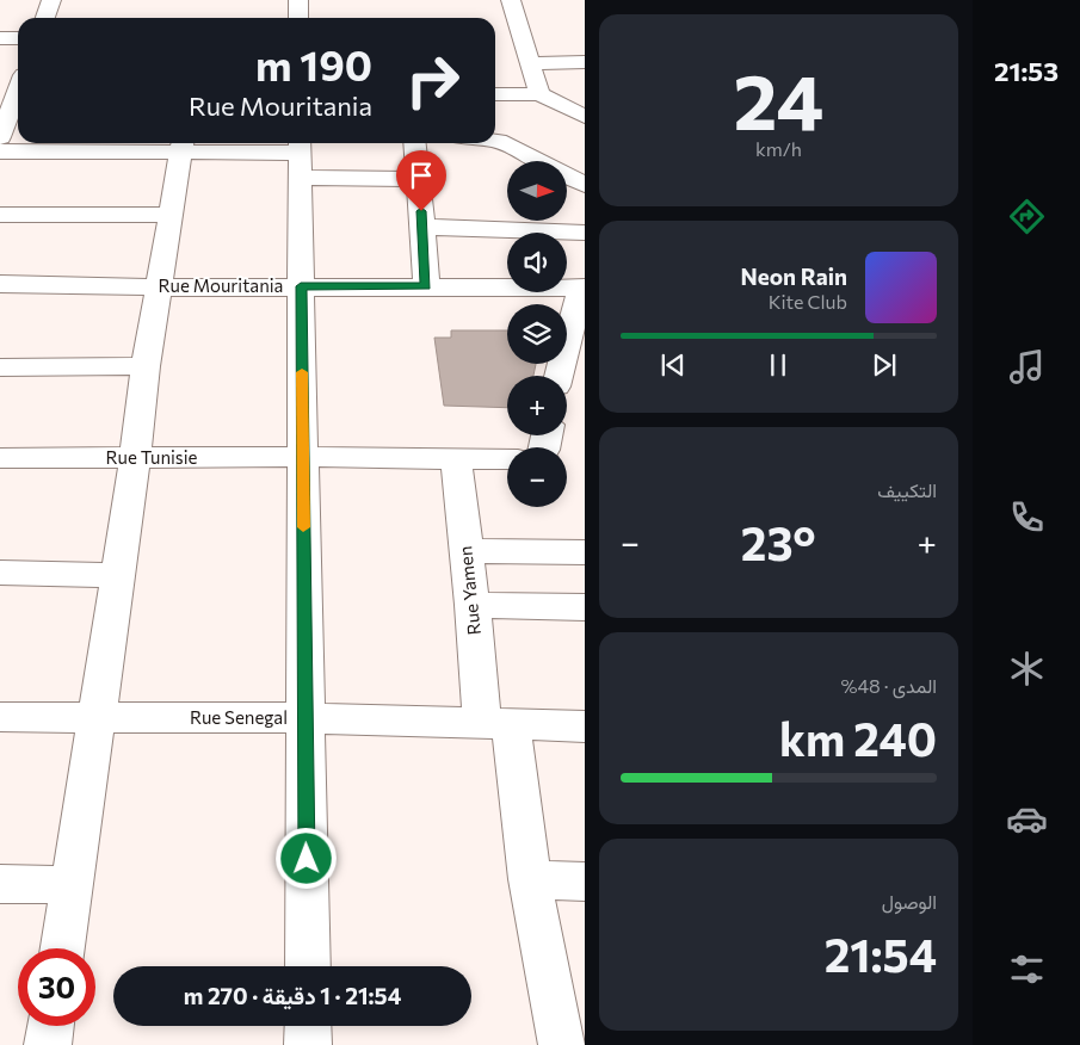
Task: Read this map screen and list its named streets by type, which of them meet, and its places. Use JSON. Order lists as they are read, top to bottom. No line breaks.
{"streets":{"street":["Rue Mouritania","Rue Tunisie","Rue Yamen","Rue Senegal"]},"crossings":[["Rue Tunisie","Rue Yamen"],["Rue Yamen","Rue Senegal"]],"north":"right","page":{"tabs":"21:53","tile":[["24","km/h"],"التكييف",["المدى · 48%","240 km"],["الوصول","21:54"]],"turn":["190 m","Rue Mouritania"],"map_buttons":["+","−"],"song":["Neon Rain","Kite Club"],"heat":["−","23°","+"],"limit":"30","trip":"21:54 · 1 دقيقة · 270 m"}}
